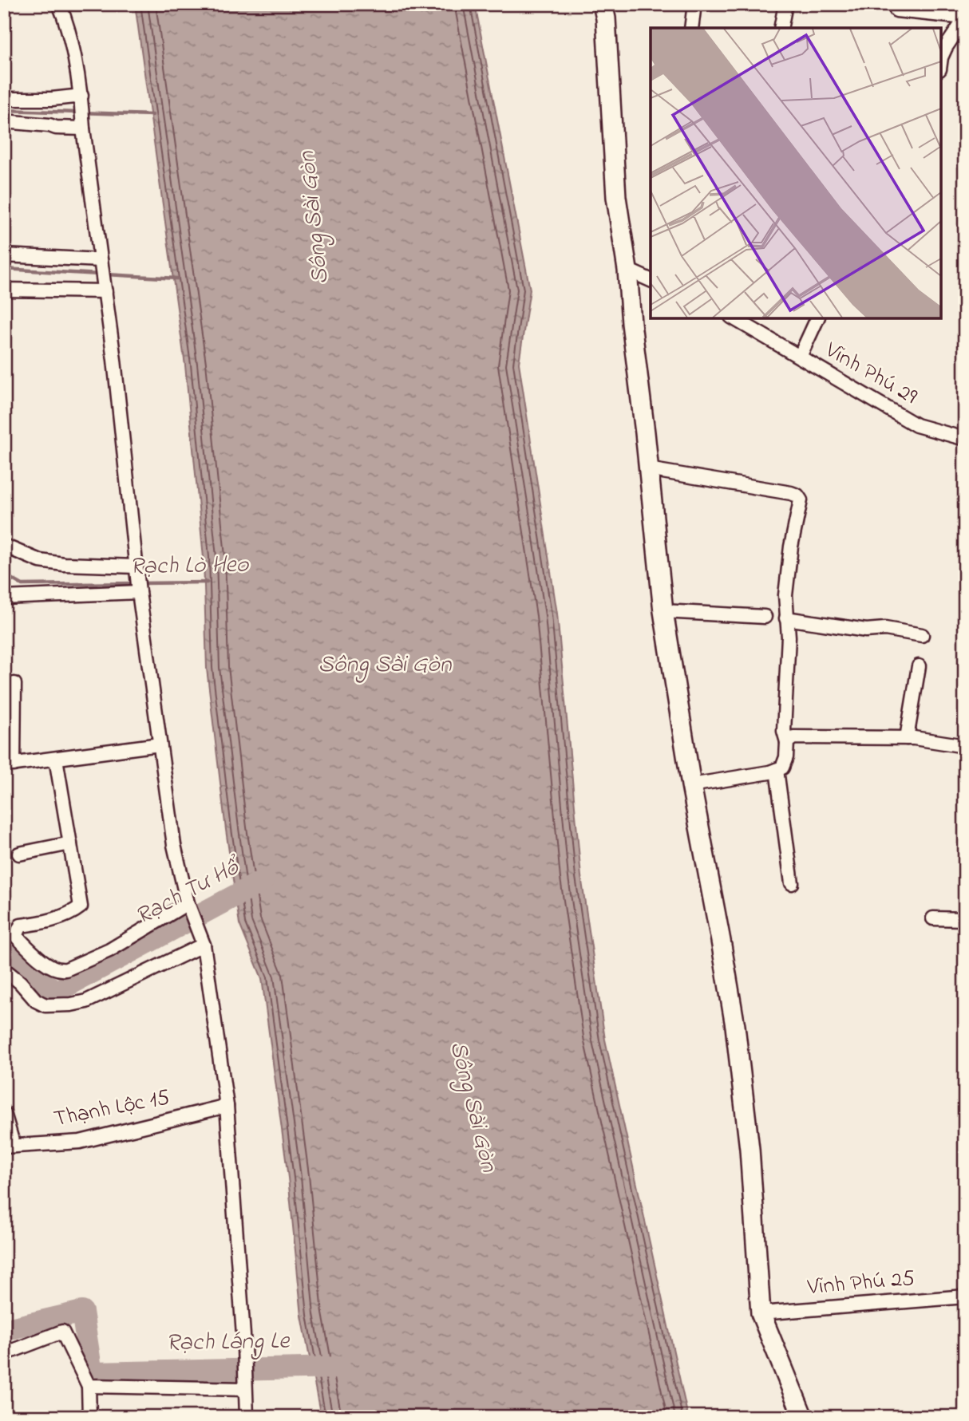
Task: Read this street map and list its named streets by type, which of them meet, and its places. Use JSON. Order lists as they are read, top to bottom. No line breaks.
{"streets":{"street":["Vĩnh Phú 29","Thạnh Lộc 15","Vĩnh Phú 25"]},"water":["Sông Sài Gòn","Rạch Lò Heo","Rạch Tư Hổ","Rạch Láng Le"]}
